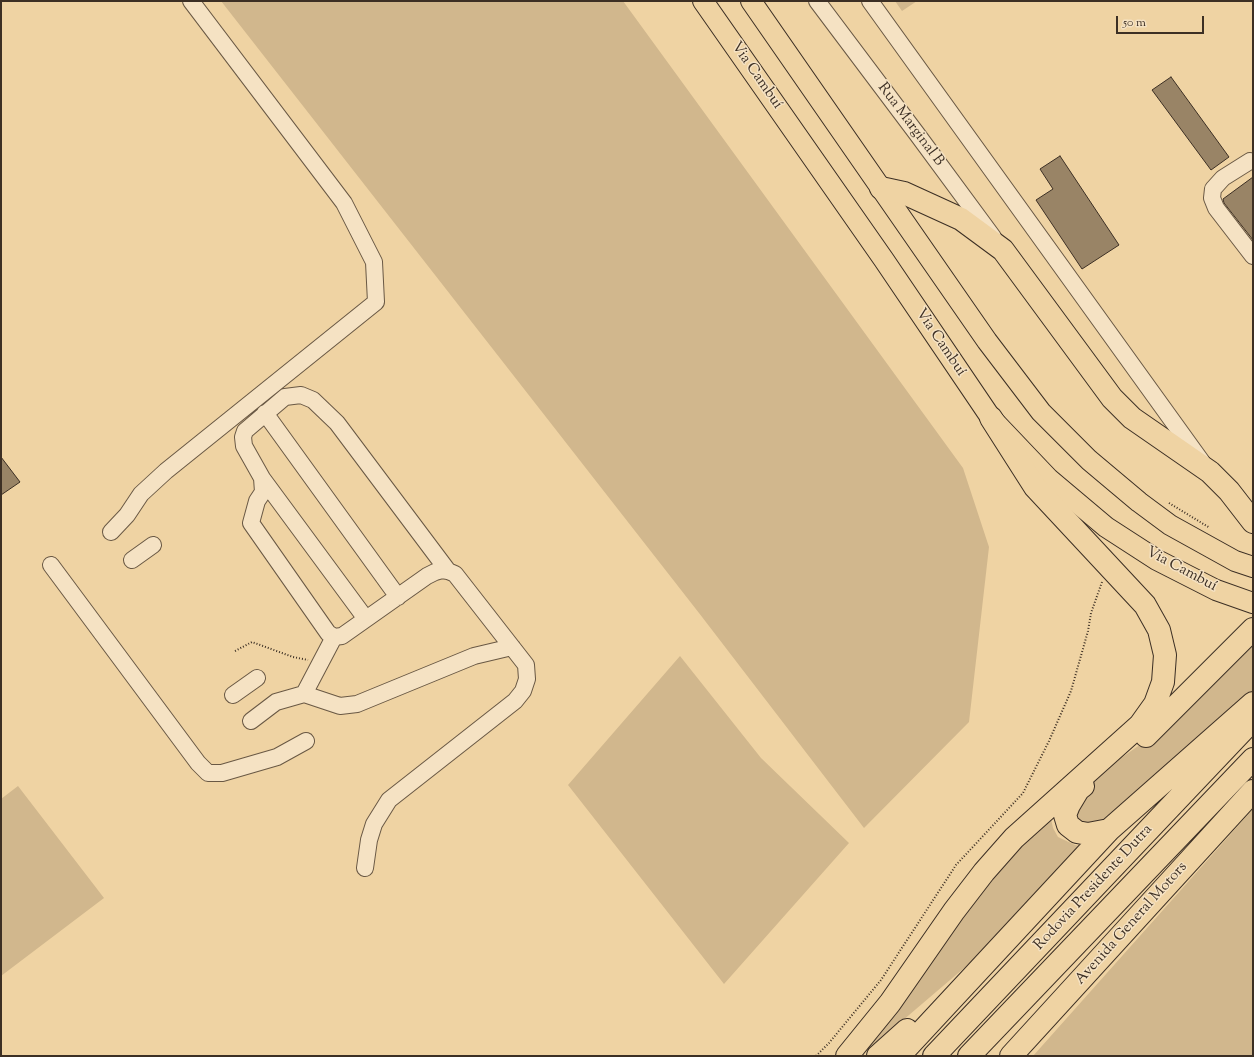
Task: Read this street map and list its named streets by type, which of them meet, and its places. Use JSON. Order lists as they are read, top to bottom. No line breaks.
{"streets":{"highway":["Rodovia Presidente Dutra","Avenida General Motors"],"main road":["Via Cambuí"],"lane":["Rua Marginal B"]},"scale_bar":"50 m"}
